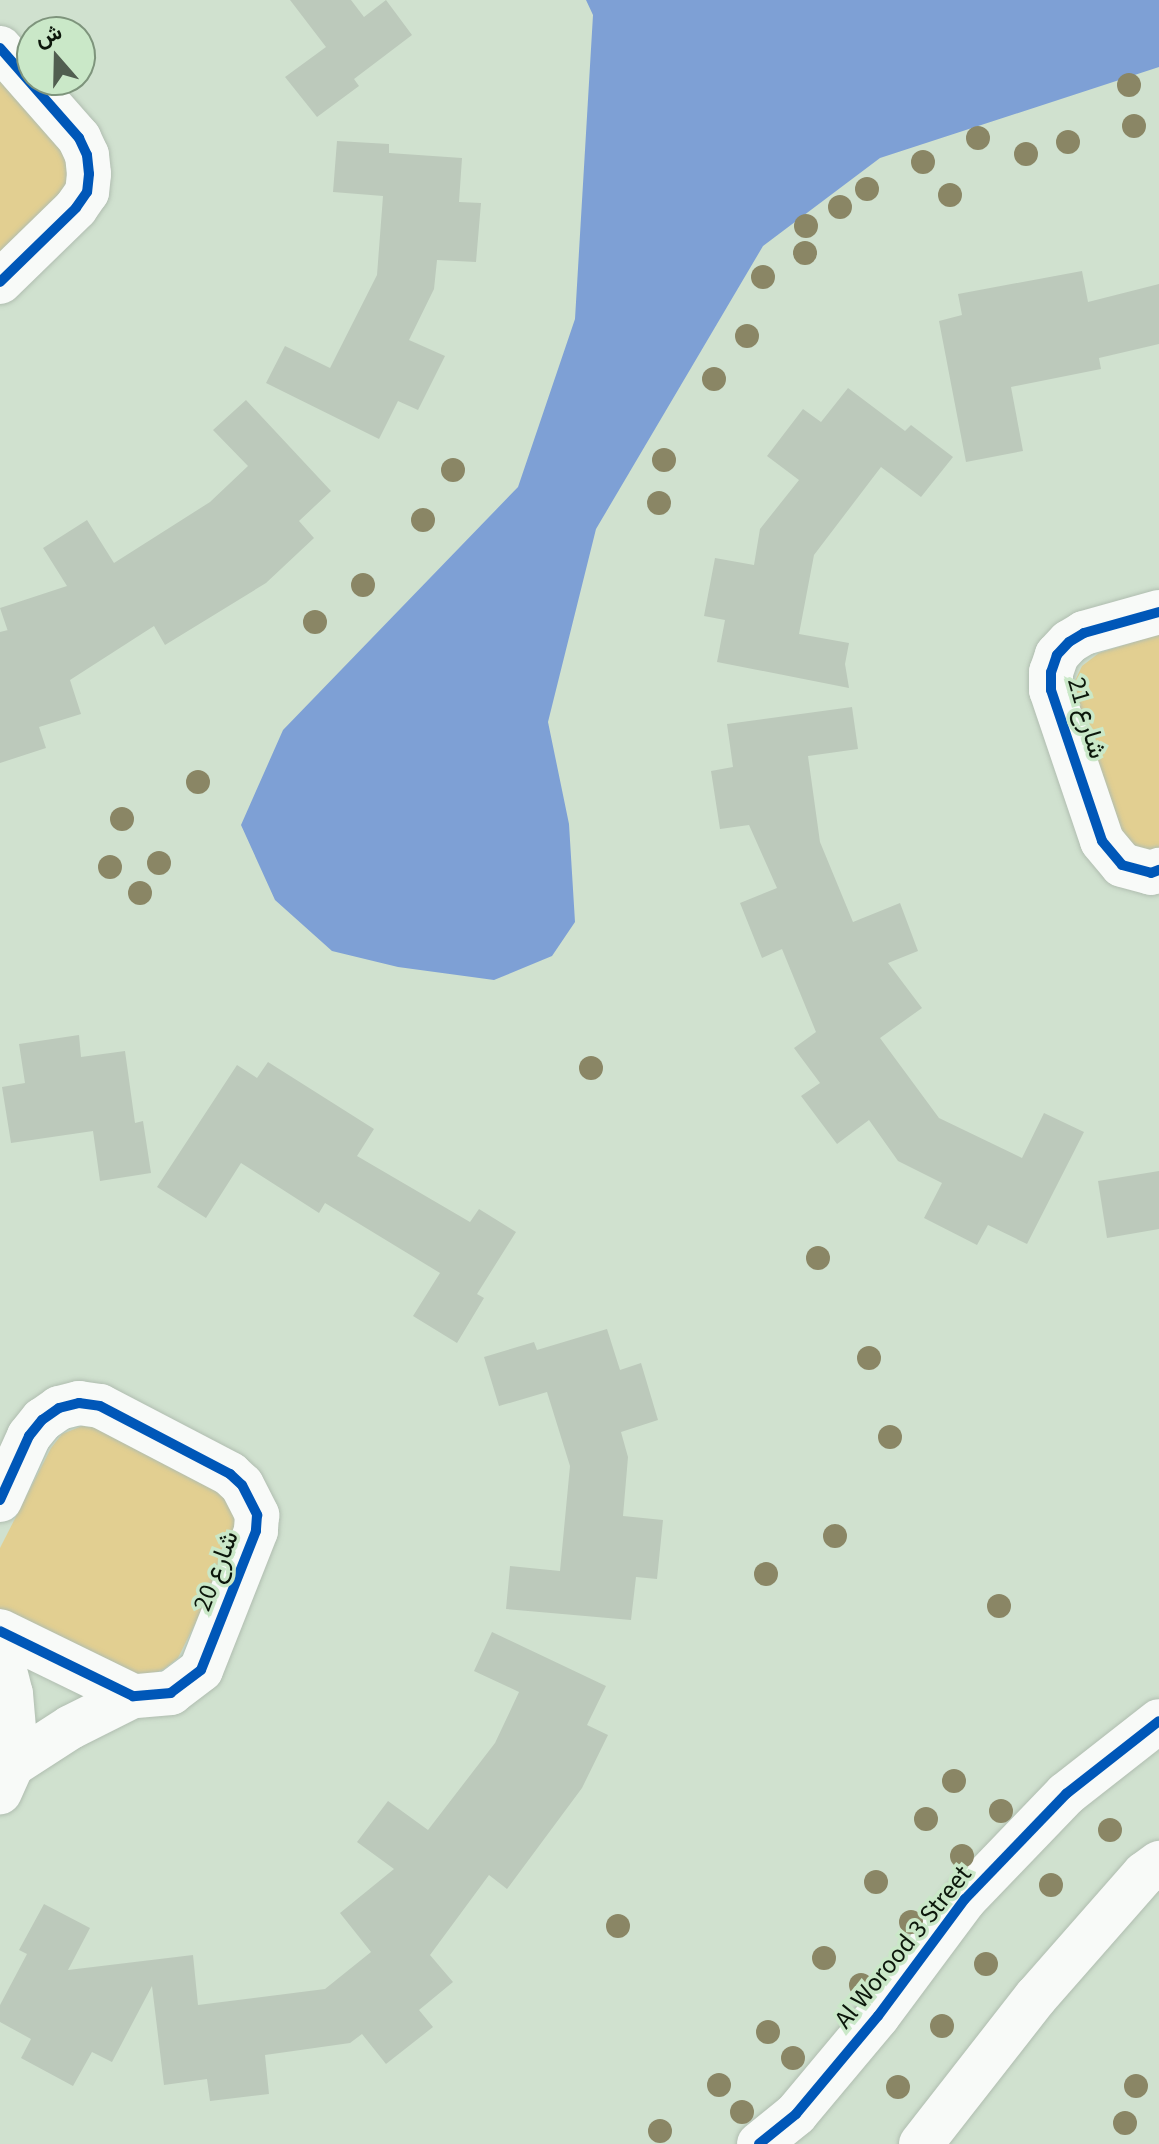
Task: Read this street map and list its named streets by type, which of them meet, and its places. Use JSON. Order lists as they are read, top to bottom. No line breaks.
{"streets":{"street":["شارع 21","شارع 20","Al Worood 3 Street"]},"north":"top"}
